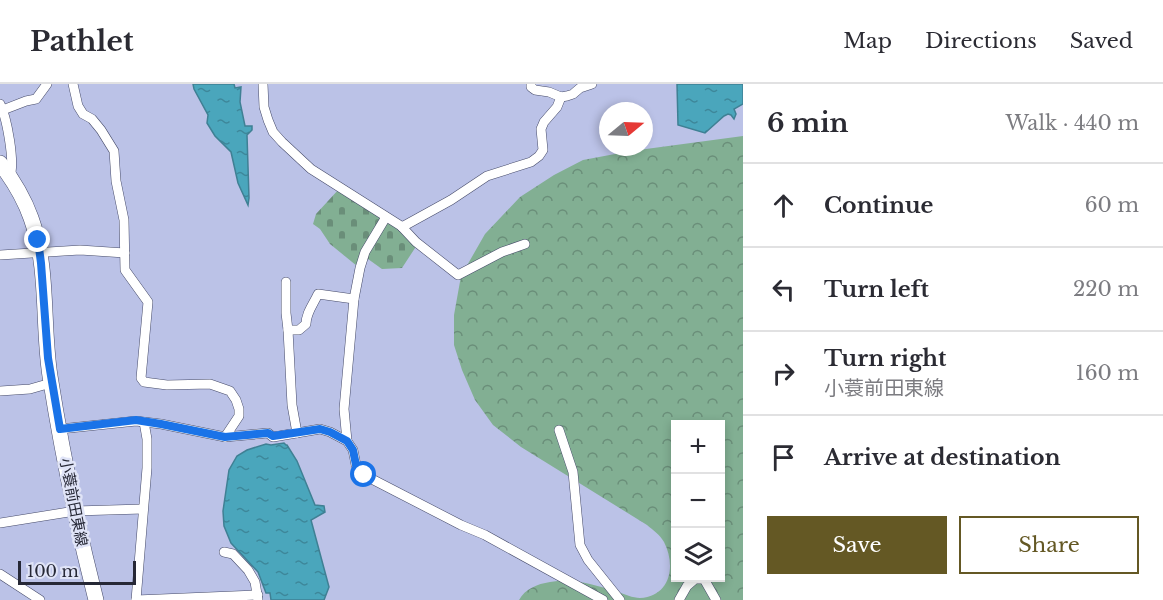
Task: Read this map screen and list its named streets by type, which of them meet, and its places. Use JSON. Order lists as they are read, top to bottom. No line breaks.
{"streets":{"main road":["小蓑前田東線"]},"scale_bar":"100 m","north":"right","page":{"header":"Pathlet","nav":["Map","Directions","Saved"],"heading":["6 min","Walk · 440 m"],"list":[["Continue","60 m"],["Turn left","220 m"],["Turn right","小蓑前田東線","160 m"],"Arrive at destination"],"map_buttons":["+","−"],"buttons":["Save","Share"],"scale":"100 m"}}
